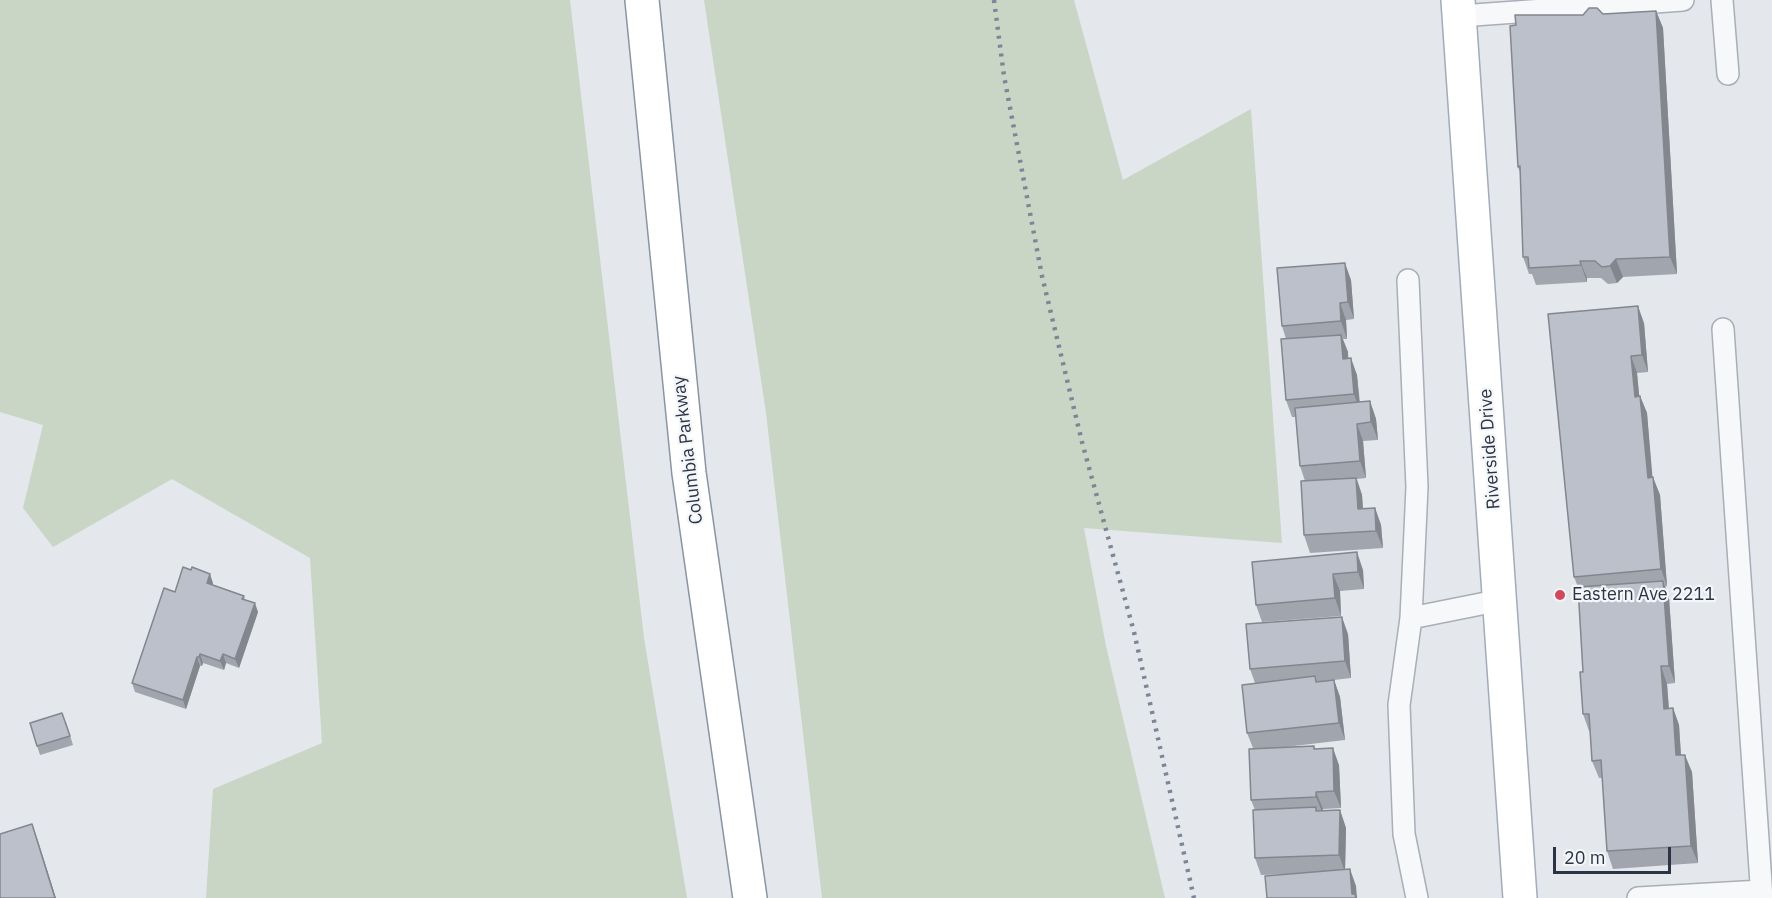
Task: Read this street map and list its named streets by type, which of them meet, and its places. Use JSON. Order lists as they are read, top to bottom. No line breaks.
{"streets":{"main road":["Riverside Drive","Columbia Parkway"]},"places":["Eastern Ave 2211"],"scale_bar":"20 m"}
